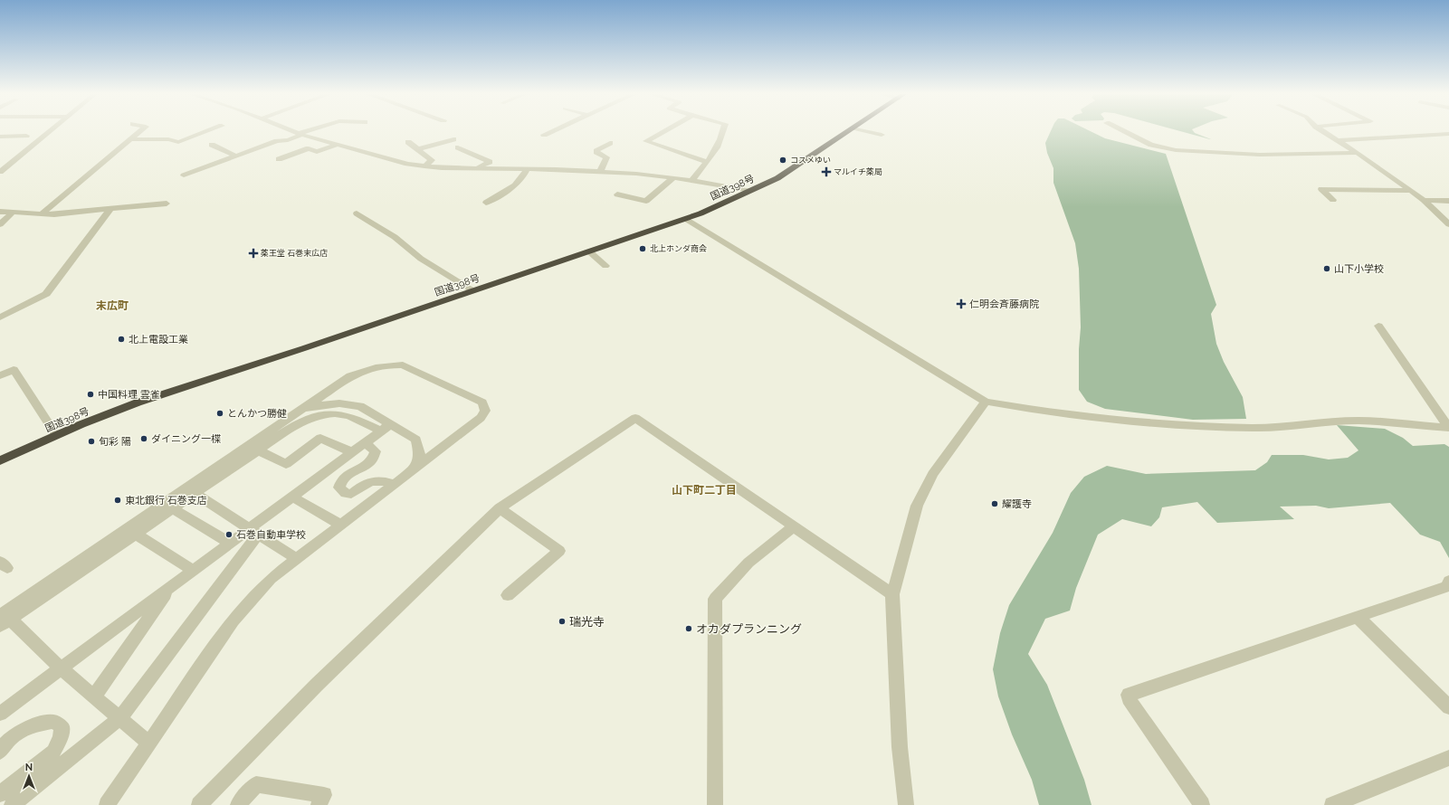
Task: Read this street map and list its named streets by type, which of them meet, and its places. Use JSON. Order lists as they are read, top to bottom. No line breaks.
{"streets":{"highway":["国道398号"]},"districts":["末広町","山下町二丁目"],"places":{"other":["コスメゆい","北上ホンダ商会","山下小学校","北上電設工業","中国料理 雲雀","とんかつ勝健","ダイニング一楪","旬彩 陽","東北銀行 石巻支店","耀護寺","石巻自動車学校","瑞光寺","オカダプランニング"],"health":["マルイチ薬局","薬王堂 石巻末広店","仁明会斉藤病院"]},"north":"top"}
